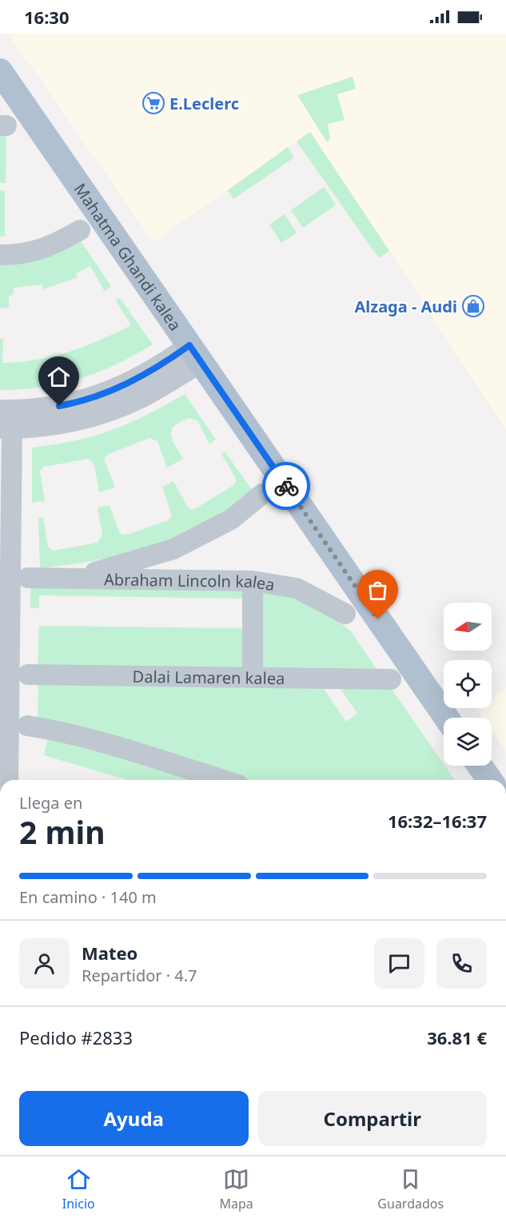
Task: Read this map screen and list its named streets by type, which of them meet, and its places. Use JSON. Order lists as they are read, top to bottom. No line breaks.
{"streets":{"main road":["Mahatma Ghandi kalea"],"street":["Abraham Lincoln kalea","Dalai Lamaren kalea"]},"places":{"supermarket":["E.Leclerc"],"shop":["Alzaga - Audi"]},"north":"left","page":{"status":"16:30","heading":["2 min","Llega en","16:32–16:37"],"panel":["Mateo","Repartidor · 4.7","Pedido #2833","36.81 €"],"bar":"En camino · 140 m","buttons":["Ayuda","Compartir"],"tabs":["Inicio","Mapa","Guardados"]}}
